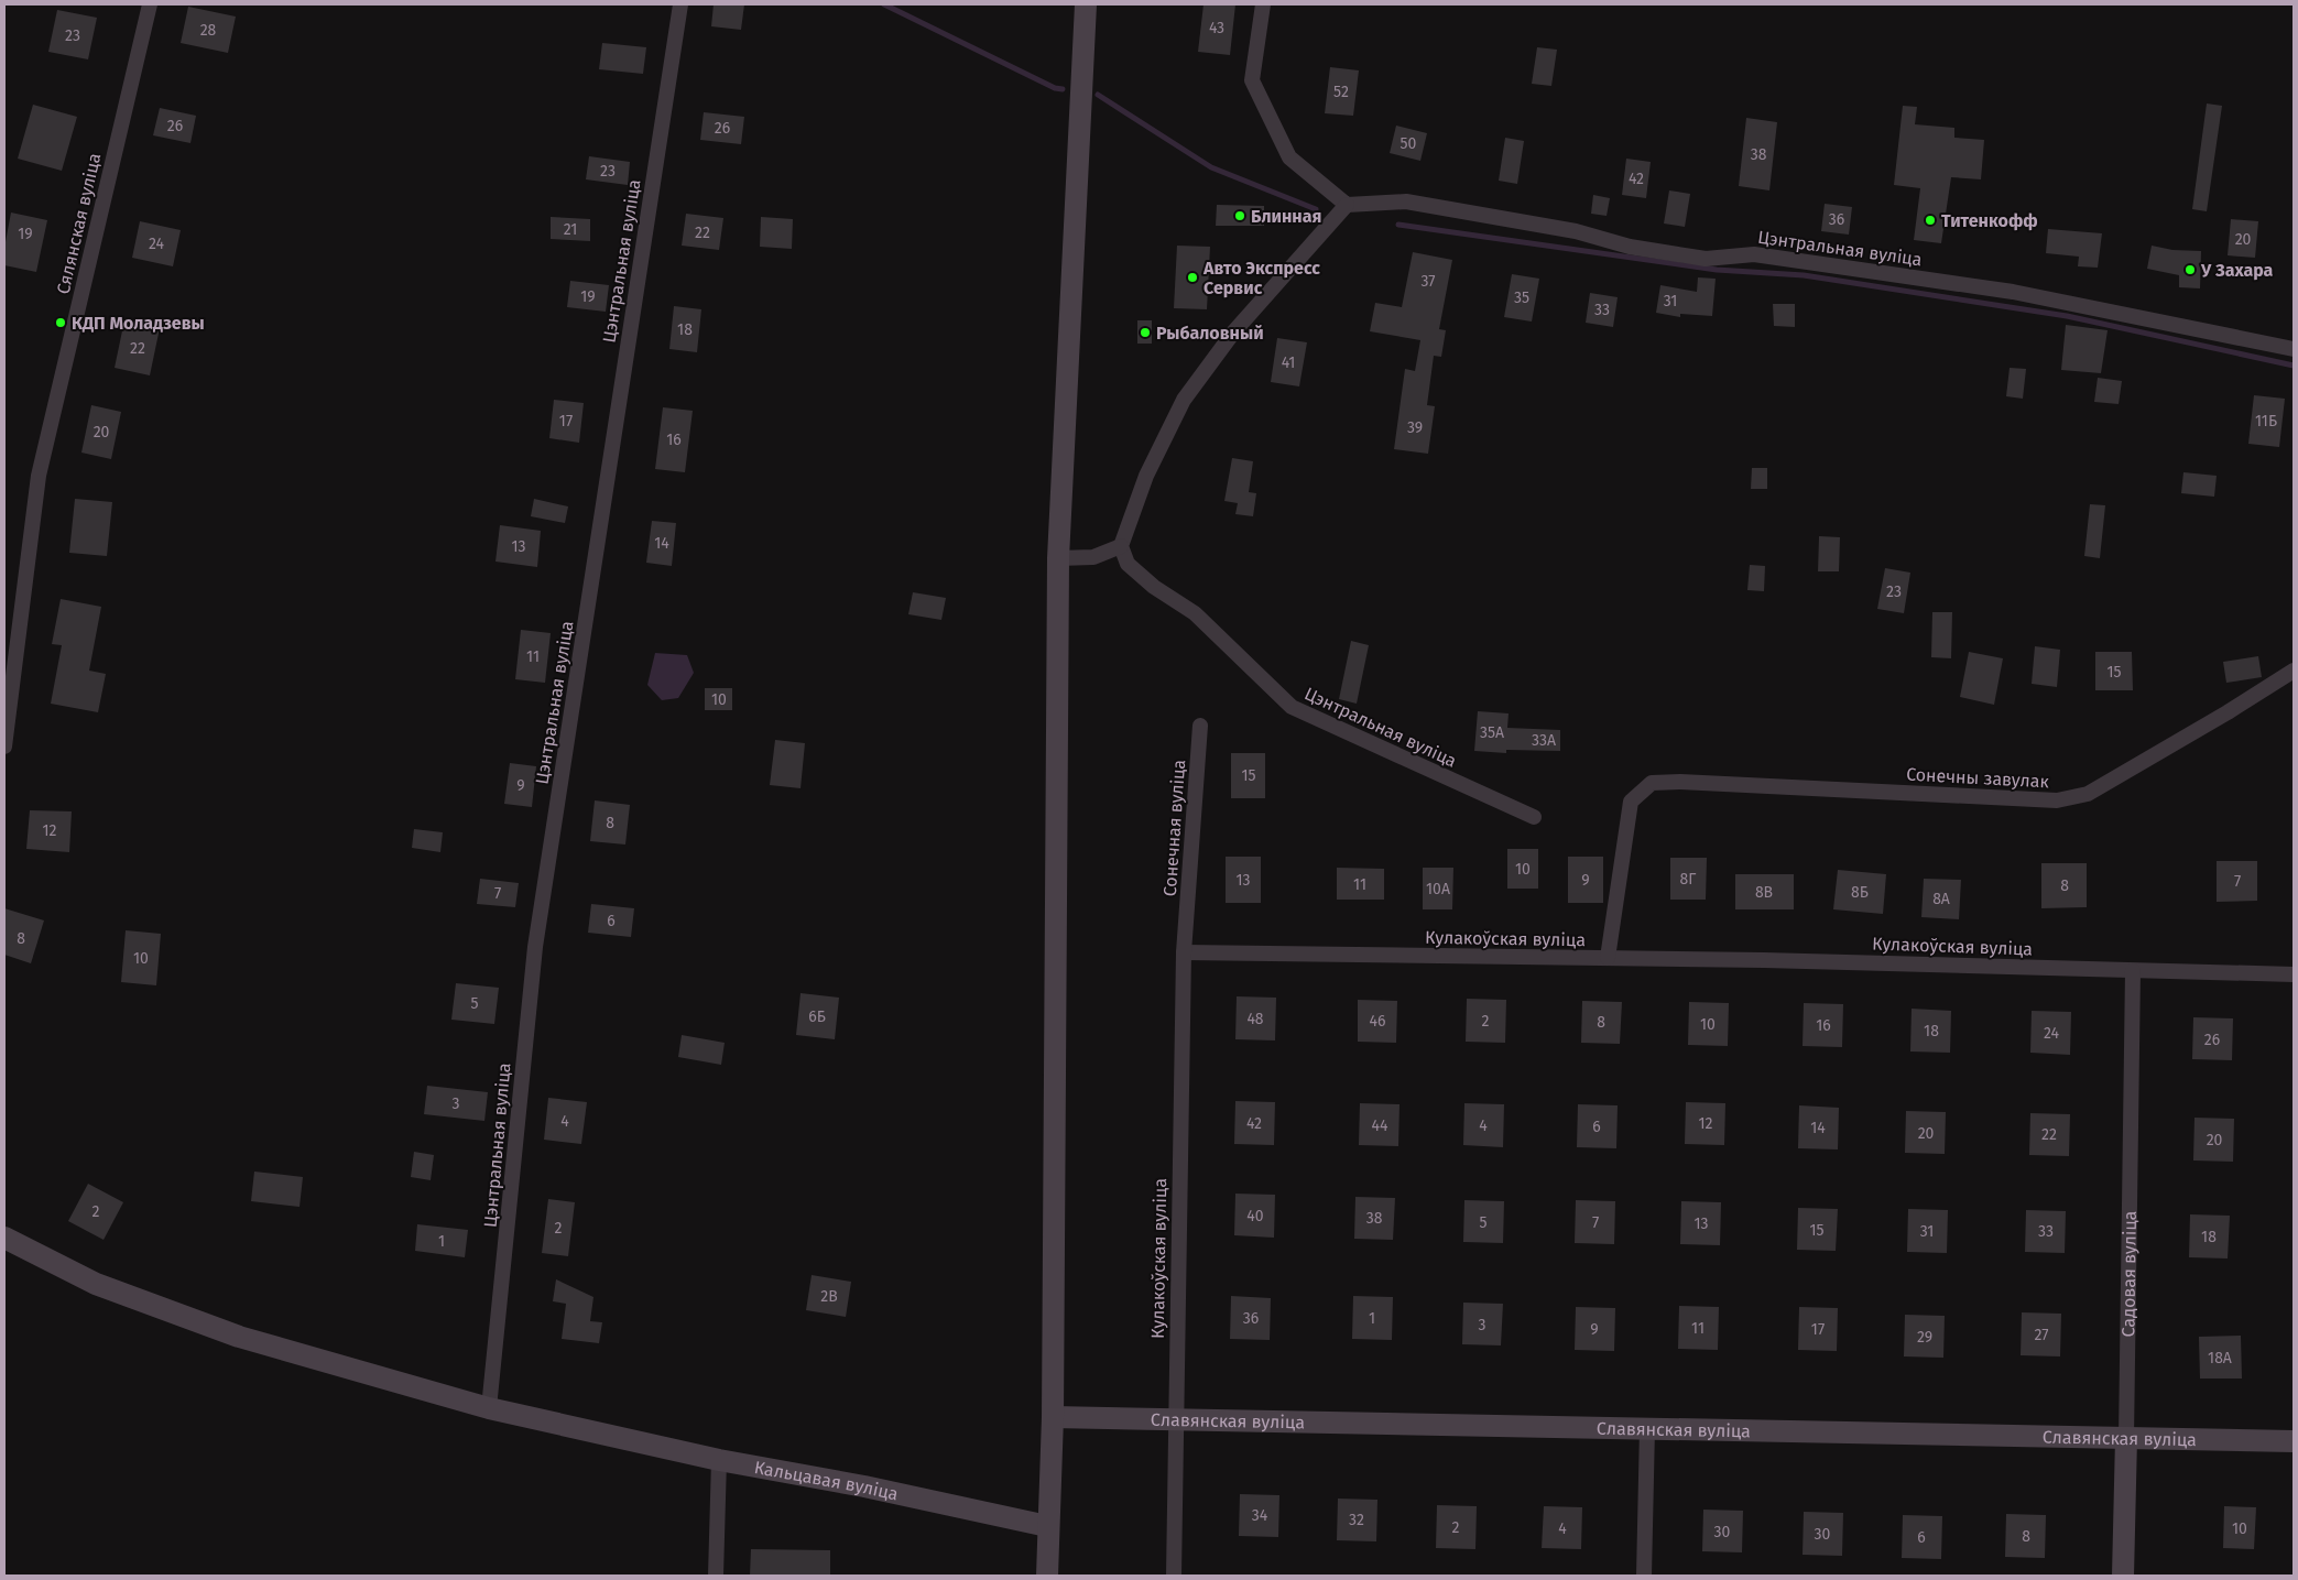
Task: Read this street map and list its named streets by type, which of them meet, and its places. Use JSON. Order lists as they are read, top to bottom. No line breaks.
{"streets":{"street":["Сялянская вуліца","Цэнтральная вуліца","Сонечны завулак","Сонечная вуліца","Кулакоўская вуліца","Садовая вуліца","Славянская вуліца","Кальцавая вуліца"]},"crossings":[["Цэнтральная вуліца","Кальцавая вуліца"],["Сонечны завулак","Кулакоўская вуліца"],["Сонечная вуліца","Кулакоўская вуліца"],["Кулакоўская вуліца","Садовая вуліца"],["Кулакоўская вуліца","Славянская вуліца"],["Садовая вуліца","Славянская вуліца"]],"places":["Блинная","Титенкофф","У Захара","Авто Экспресс Сервис","КДП Моладзевы","Рыбаловный"],"house_numbers":["43","28","23","52","26","26","50","38","23","42","36","21","22","19","20","24","37","19","35","31","33","18","22","41","17","11Б","39","20","16","14","13","23","11","15","10","35А","33А","15","9","8","12","10","8Г","13","9","7","11","8","10А","8В","8Б","7","8А","6","8","10","5","6Б","48","46","2","8","10","16","18","24","26","3","4","42","12","44","4","6","14","20","22","20","2","40","38","5","7","13","2","15","31","33","18","1","2В","36","1","3","11","9","17","27","29","18А","34","32","2","4","10","30","30","8","6"]}
